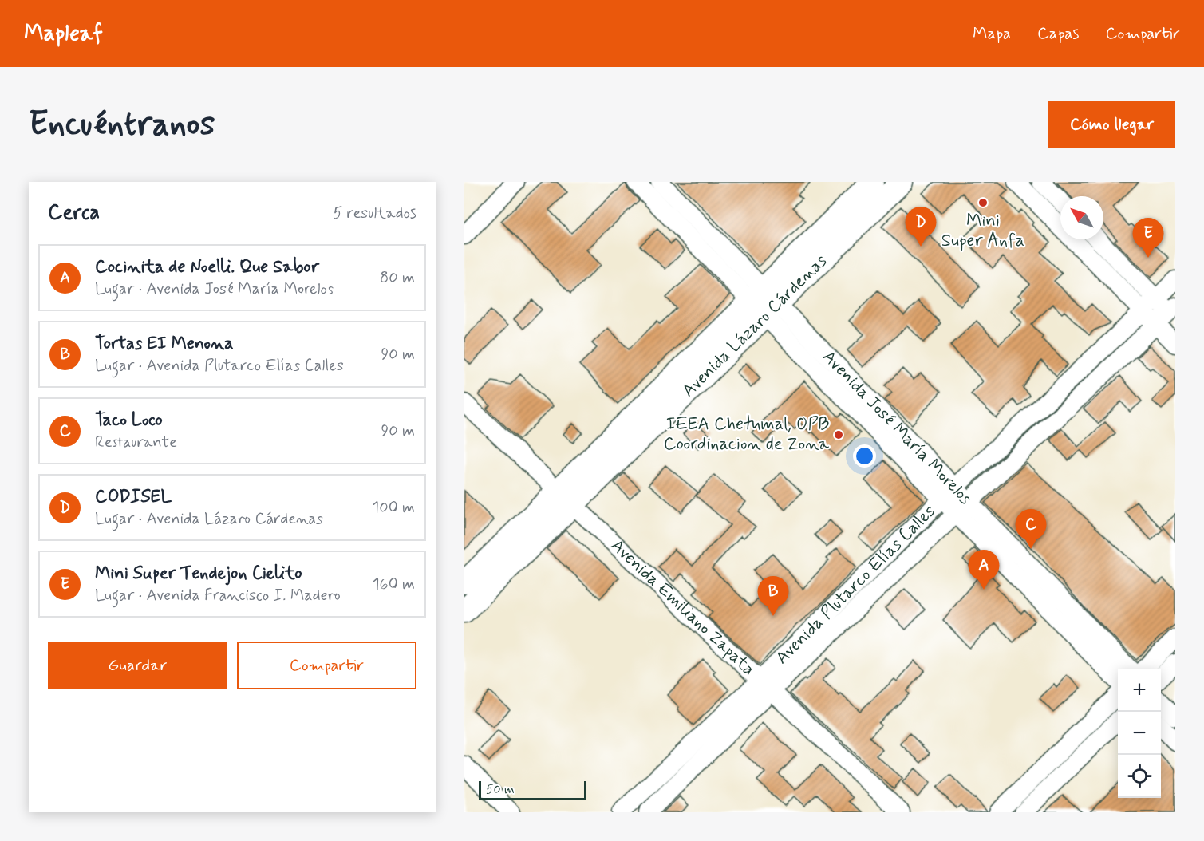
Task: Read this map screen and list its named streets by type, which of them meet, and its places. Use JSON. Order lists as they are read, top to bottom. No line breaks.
{"streets":{"main road":["Avenida Lázaro Cárdenas"],"street":["Avenida José María Morelos","Avenida Plutarco Elías Calles","Avenida Emiliano Zapata"]},"crossings":[["Avenida Lázaro Cárdenas","Avenida José María Morelos"],["Avenida Lázaro Cárdenas","Avenida Emiliano Zapata"],["Avenida José María Morelos","Avenida Plutarco Elías Calles"],["Avenida Plutarco Elías Calles","Avenida Emiliano Zapata"]],"places":["Mini Super Anfa","IEEA Chetumal, OPB Coordinacion de Zona"],"scale_bar":"50 m","north":"top left","page":{"header":"Mapleaf","nav":["Mapa","Capas","Compartir"],"buttons":["Cómo llegar",["Guardar","Compartir"]],"title":"Encuéntranos","heading":["Cerca","5 resultados"],"pins":["D","E","C","A","B"],"list":[{"mark":"A","name":"Cocinita de Noelli. Que Sabor","note":"Lugar · Avenida José María Morelos","value":"80 m"},{"mark":"B","name":"Tortas EI Menona","note":"Lugar · Avenida Plutarco Elías Calles","value":"90 m"},{"mark":"C","name":"Taco Loco","note":"Restaurante","value":"90 m"},{"mark":"D","name":"CODISEL","note":"Lugar · Avenida Lázaro Cárdenas","value":"100 m"},{"mark":"E","name":"Mini Super Tendejon Cielito","note":"Lugar · Avenida Francisco I. Madero","value":"160 m"}],"map_buttons":["+","−"],"scale":"50 m"}}
